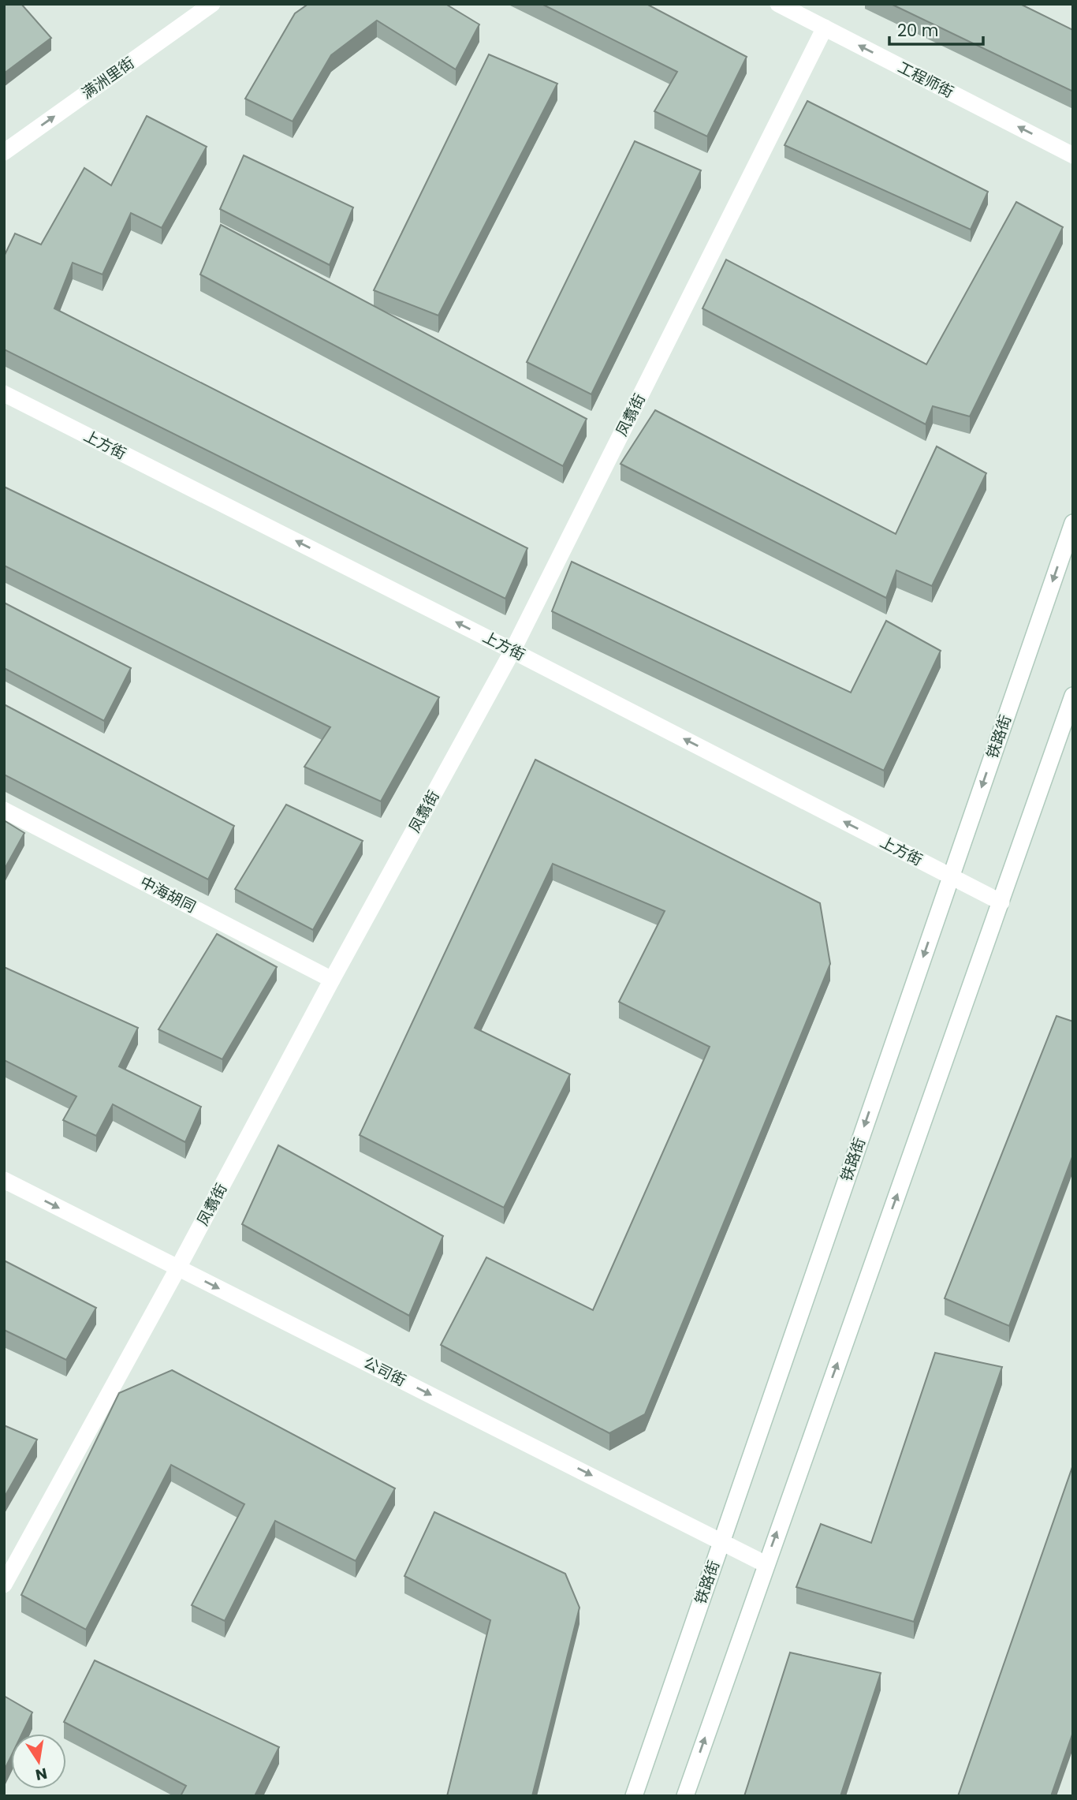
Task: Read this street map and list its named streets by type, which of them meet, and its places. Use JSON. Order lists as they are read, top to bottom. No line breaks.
{"streets":{"street":["满洲里街","工程师街","凤翥街","上方街","铁路街","中海胡同","公司街"]},"crossings":[["工程师街","凤翥街"],["凤翥街","上方街"],["凤翥街","中海胡同"],["凤翥街","公司街"],["上方街","铁路街"],["铁路街","公司街"]],"one_way":["满洲里街","工程师街","上方街","公司街"],"scale_bar":"20 m","north":"bottom"}
